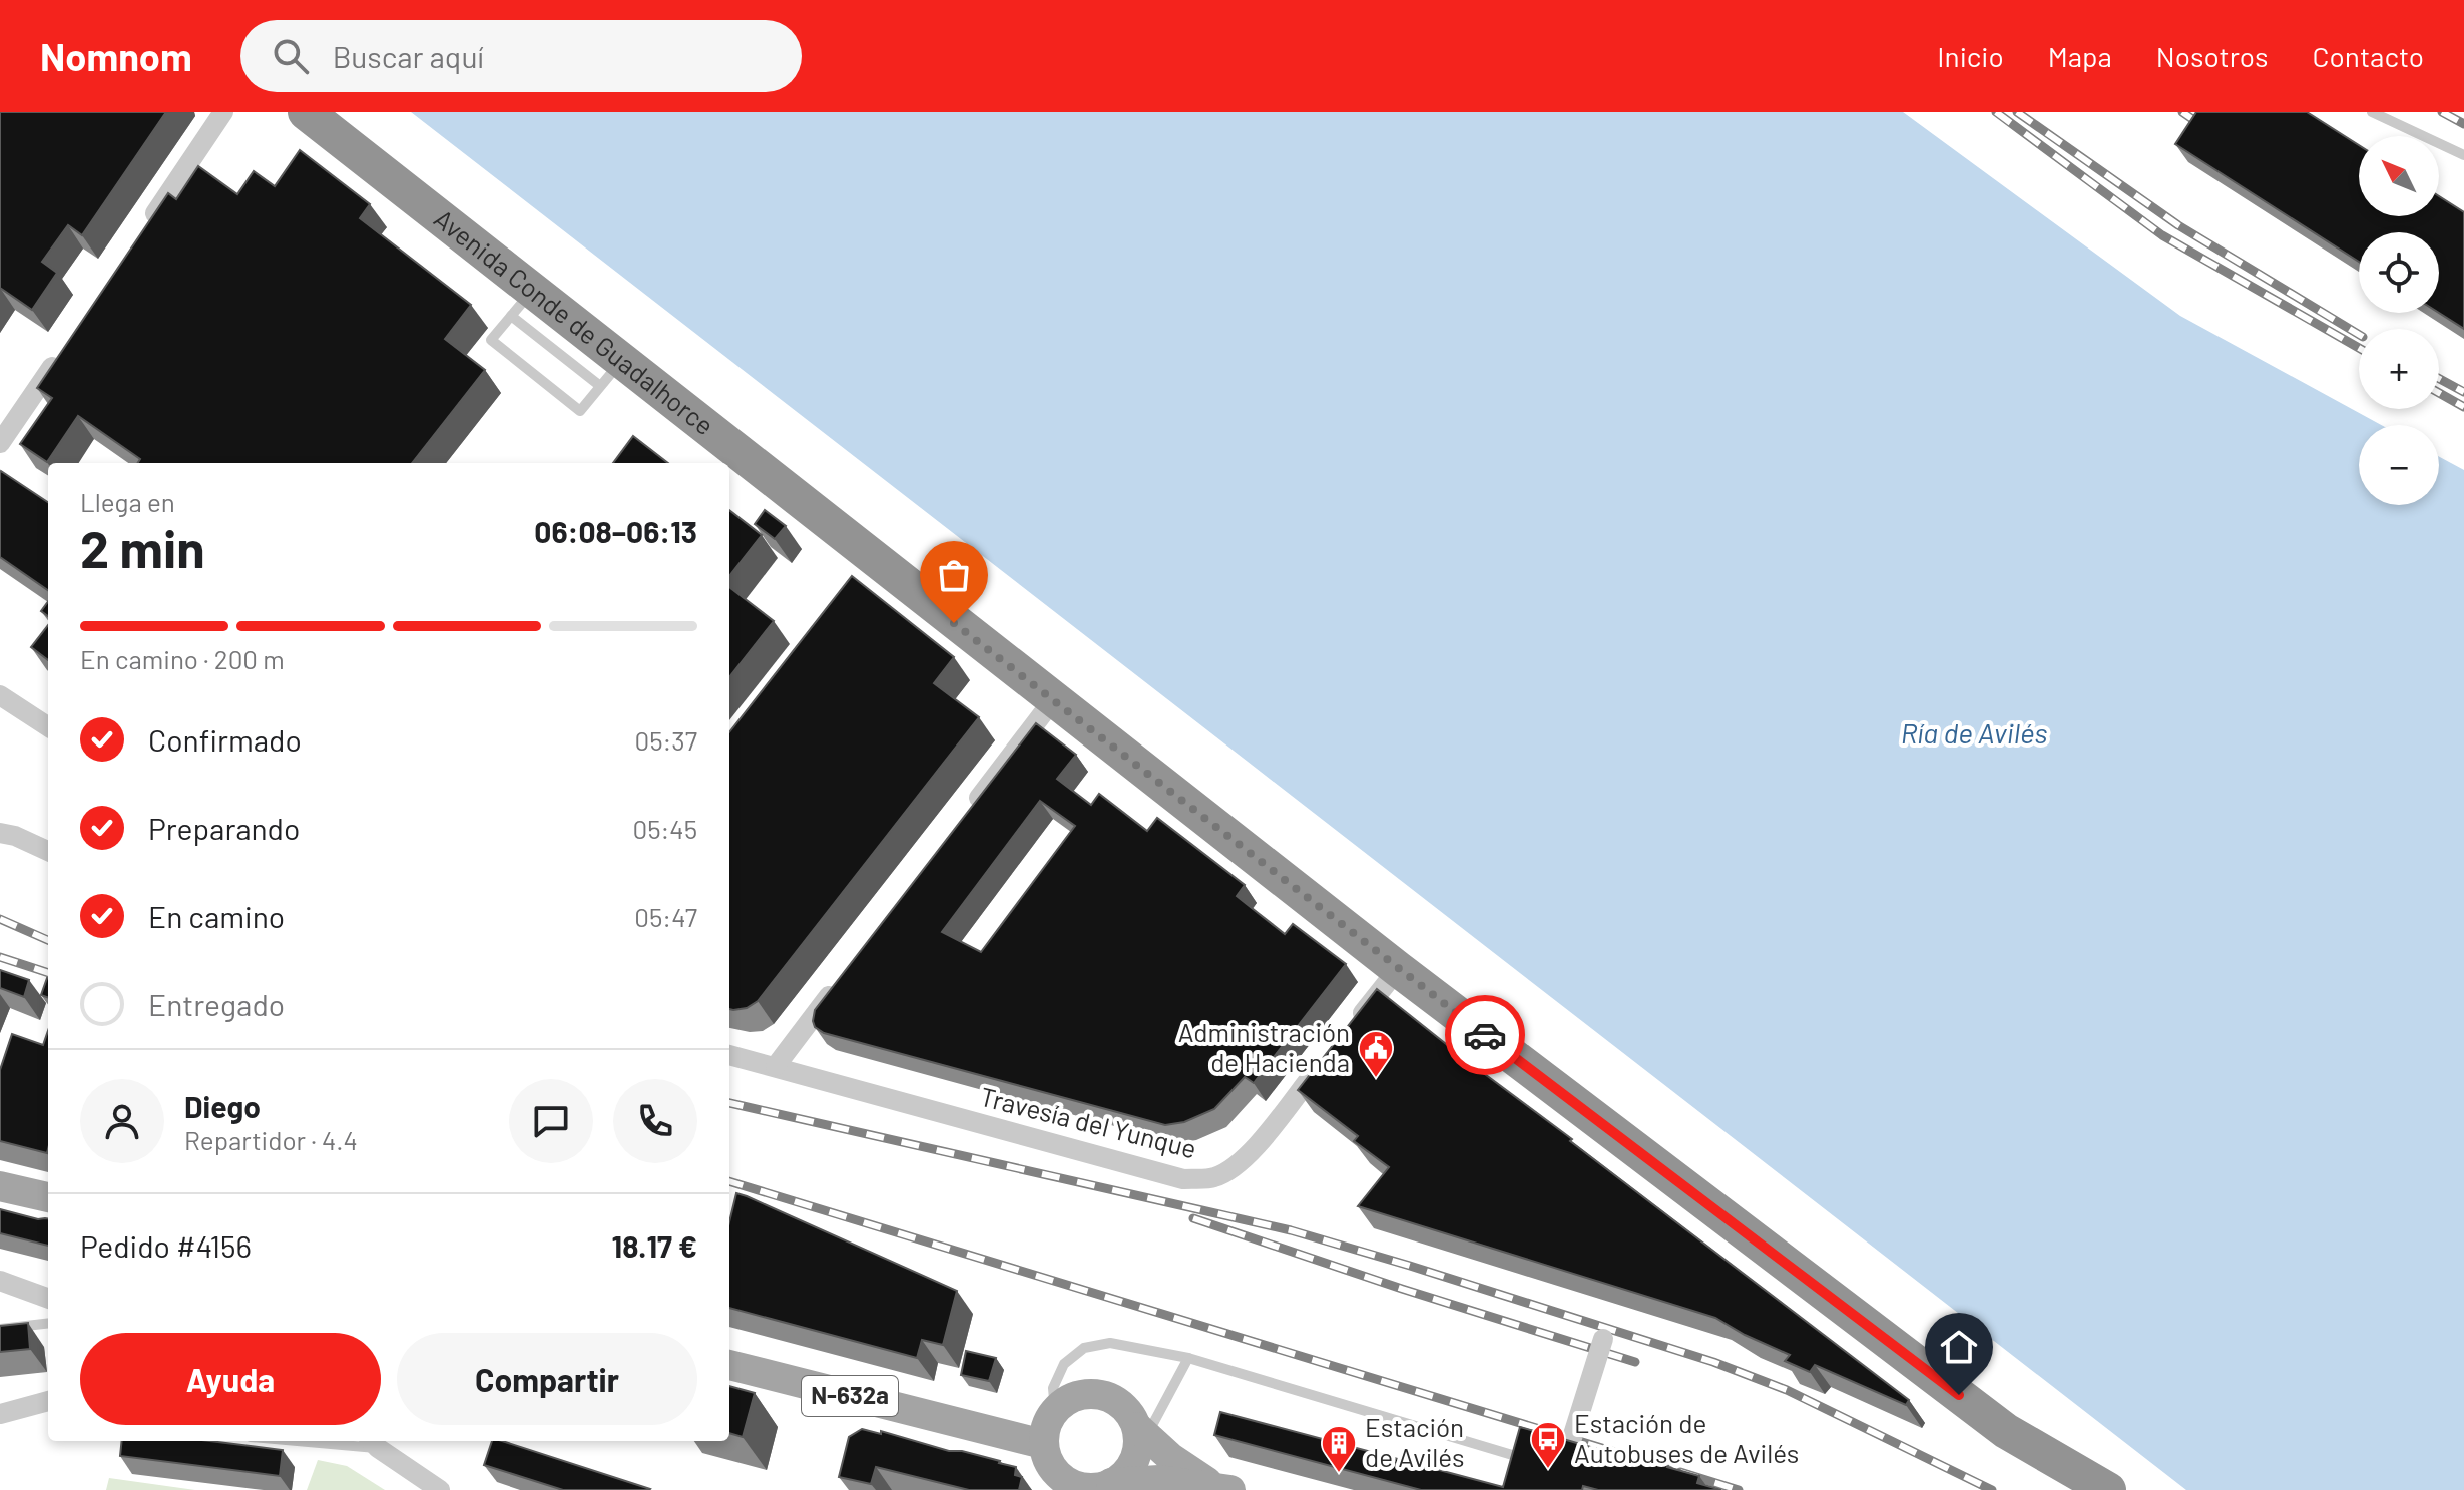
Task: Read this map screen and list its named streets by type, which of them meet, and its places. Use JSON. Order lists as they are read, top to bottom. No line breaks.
{"streets":{"highway":["Avenida Conde de Guadalhorce"],"main road":["N-632a"],"street":["Travesía del Yunque"]},"water":["Ría de Avilés"],"places":{"public building":["Administración de Hacienda"],"bus stop":["Estación de Autobuses de Avilés"],"building":["Estación de Avilés"]},"north":"top left","page":{"header":"Nomnom","search":"Buscar aquí","nav":["Inicio","Mapa","Nosotros","Contacto"],"map_buttons":["+","−"],"heading":["2 min","Llega en","06:08–06:13"],"panel":["Diego","Repartidor · 4.4","Pedido #4156","18.17 €"],"bar":"En camino · 200 m","list":[["Confirmado","05:37"],["Preparando","05:45"],["En camino","05:47"],"Entregado"],"buttons":["Ayuda","Compartir"]}}
